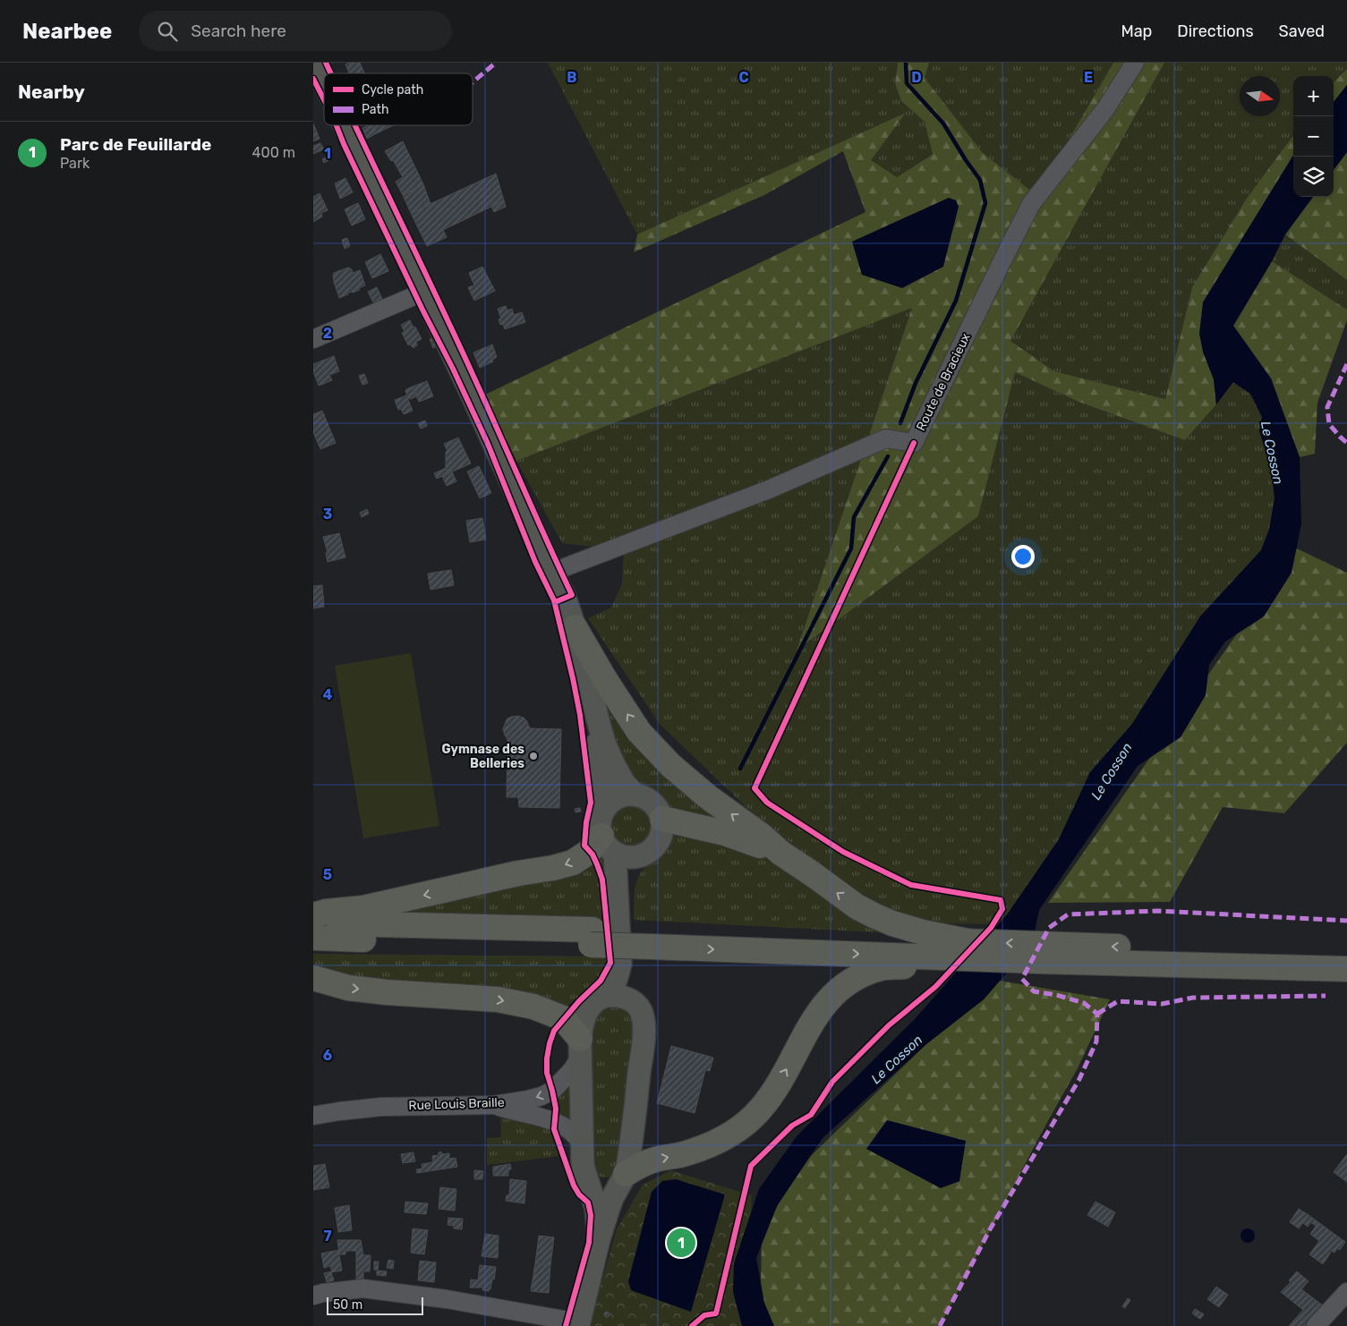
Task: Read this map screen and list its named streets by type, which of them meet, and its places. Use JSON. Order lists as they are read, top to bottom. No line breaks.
{"streets":{"street":["Route de Bracieux","Rue Louis Braille"]},"one_way":["Rue Louis Braille"],"water":["Le Cosson"],"places":["Gymnase des Belleries"],"legend":["Cycle path","Path"],"scale_bar":"50 m","north":"right","page":{"header":"Nearbee","search":"Search here","nav":["Map","Directions","Saved"],"heading":"Nearby","map_buttons":["+","−"],"list":[{"mark":"1","name":"Parc de Feuillarde","note":"Park","value":"400 m"}],"pins":"1","scale":"50 m"},"grid":{"columns":["B","C","D","E"],"rows":["1","2","3","4","5","6","7"]}}
